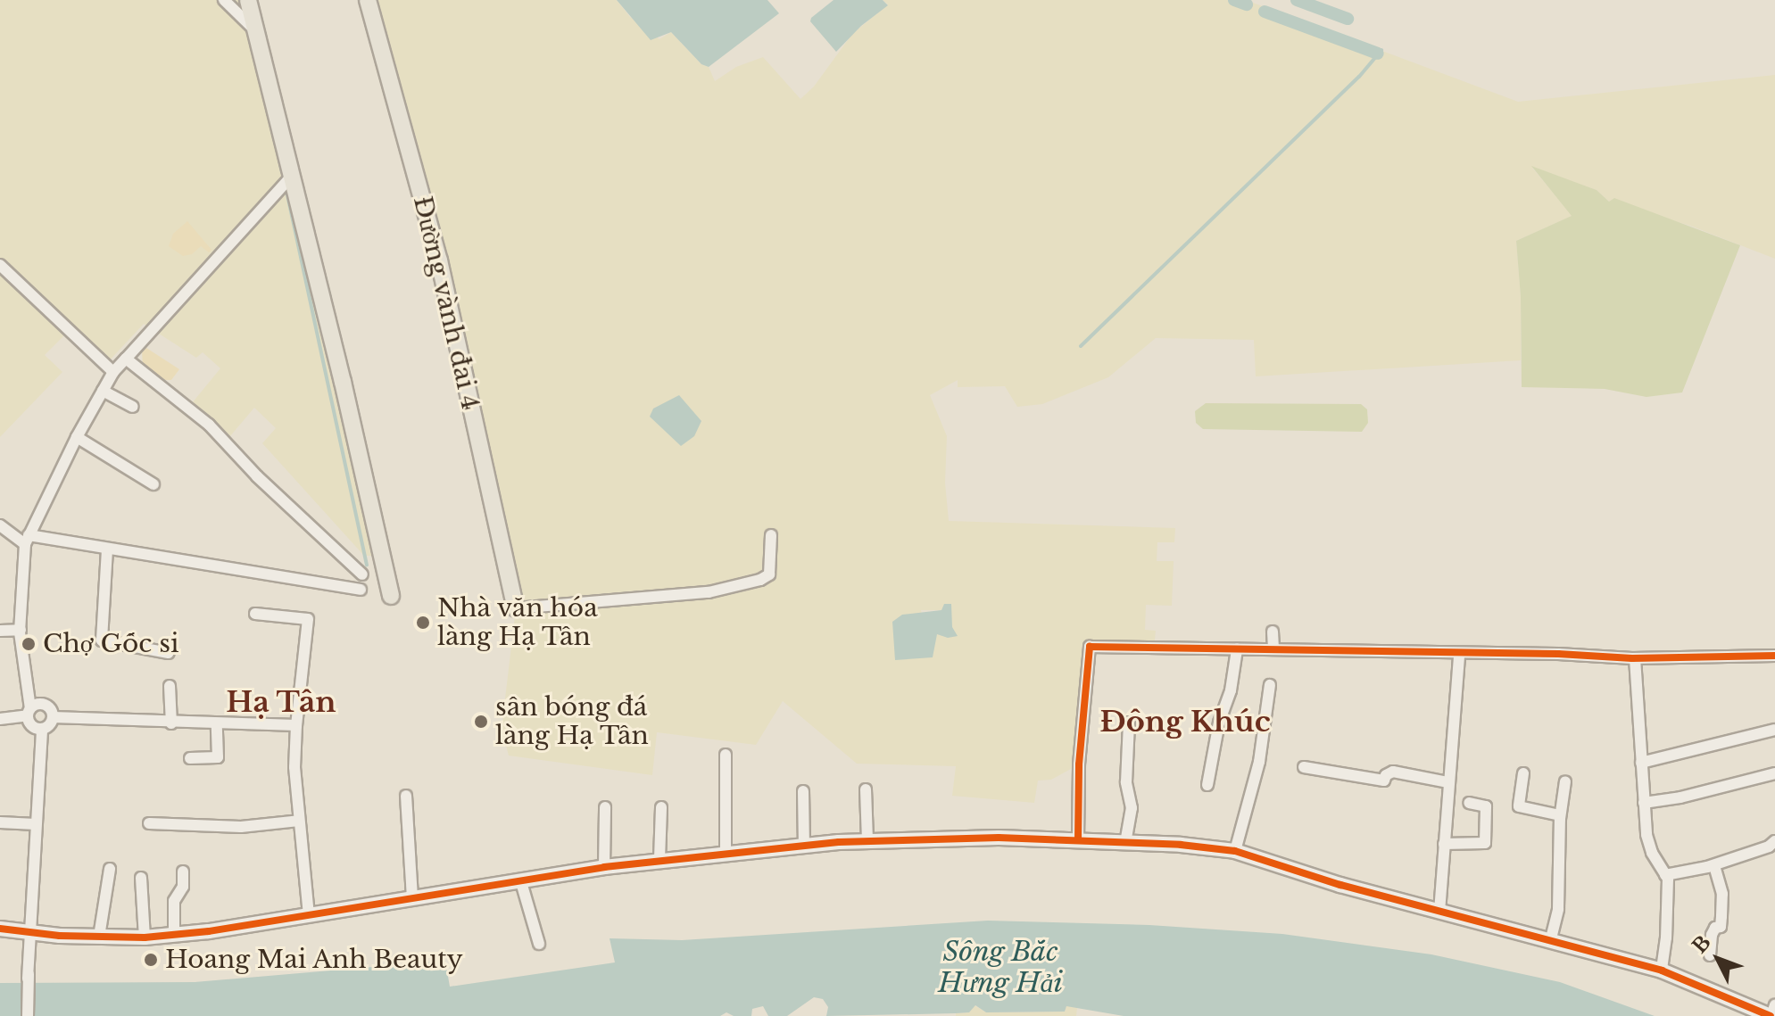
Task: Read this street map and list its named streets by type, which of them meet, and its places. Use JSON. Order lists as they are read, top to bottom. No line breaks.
{"streets":{"main road":["Đường vành đai 4"]},"districts":["Hạ Tân","Đông Khúc"],"water":["Sông Bắc Hưng Hải"],"places":["Nhà văn hóa làng Hạ Tân","Chợ Gốc si","sân bóng đá làng Hạ Tân","Hoang Mai Anh Beauty"],"north":"top left"}
